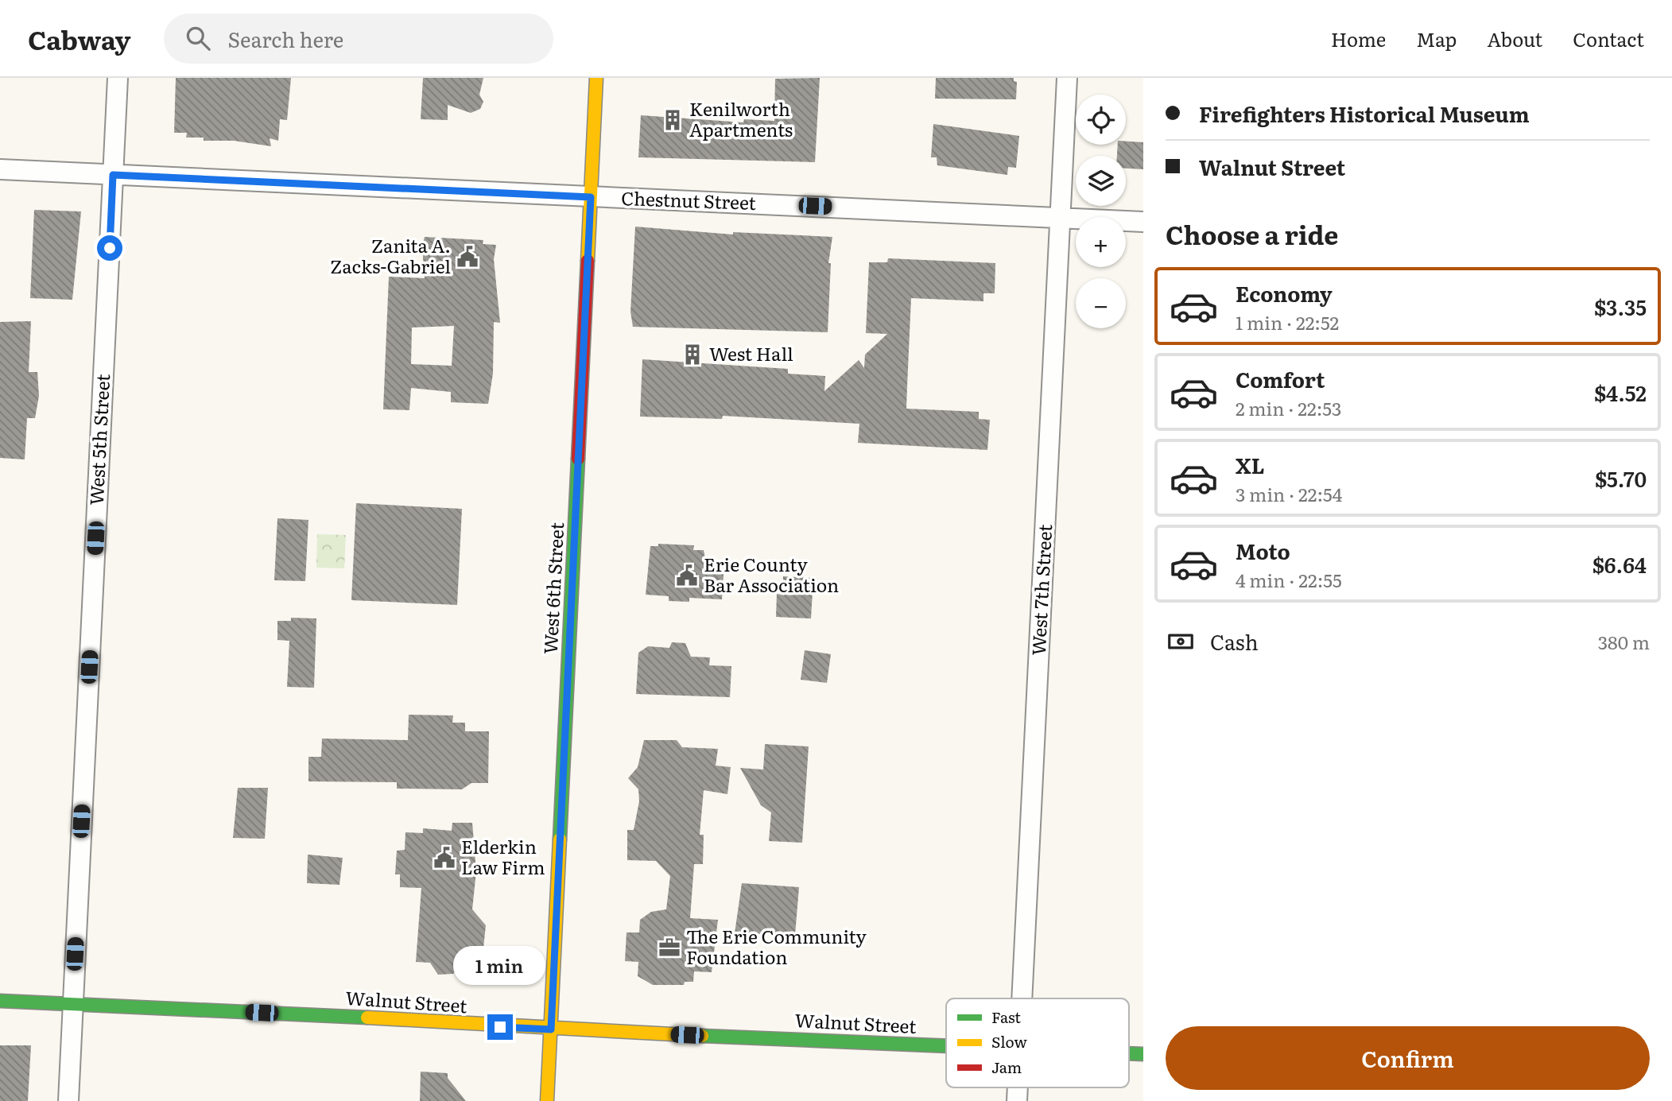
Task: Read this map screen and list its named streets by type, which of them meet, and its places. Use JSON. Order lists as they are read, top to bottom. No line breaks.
{"streets":{"street":["Chestnut Street","West 5th Street","West 6th Street","West 7th Street","Walnut Street"]},"crossings":[["Chestnut Street","West 5th Street"],["Chestnut Street","West 6th Street"],["Chestnut Street","West 7th Street"],["West 5th Street","Walnut Street"],["West 6th Street","Walnut Street"]],"places":{"building":["Kenilworth Apartments","West Hall"],"public building":["Zanita A. Zacks-Gabriel","Erie County Bar Association","Elderkin Law Firm"],"office":["The Erie Community Foundation"]},"legend":["Fast","Slow","Jam"],"page":{"header":"Cabway","search":"Search here","nav":["Home","Map","About","Contact"],"banner":["Firefighters Historical Museum","Walnut Street"],"map_buttons":["+","−"],"heading":"Choose a ride","list":[{"name":"Economy","note":"1 min · 22:52","value":"$3.35"},{"name":"Comfort","note":"2 min · 22:53","value":"$4.52"},{"name":"XL","note":"3 min · 22:54","value":"$5.70"},{"name":"Moto","note":"4 min · 22:55","value":"$6.64"}],"pay":["Cash","380 m"],"bubble":"1 min","buttons":"Confirm"}}
